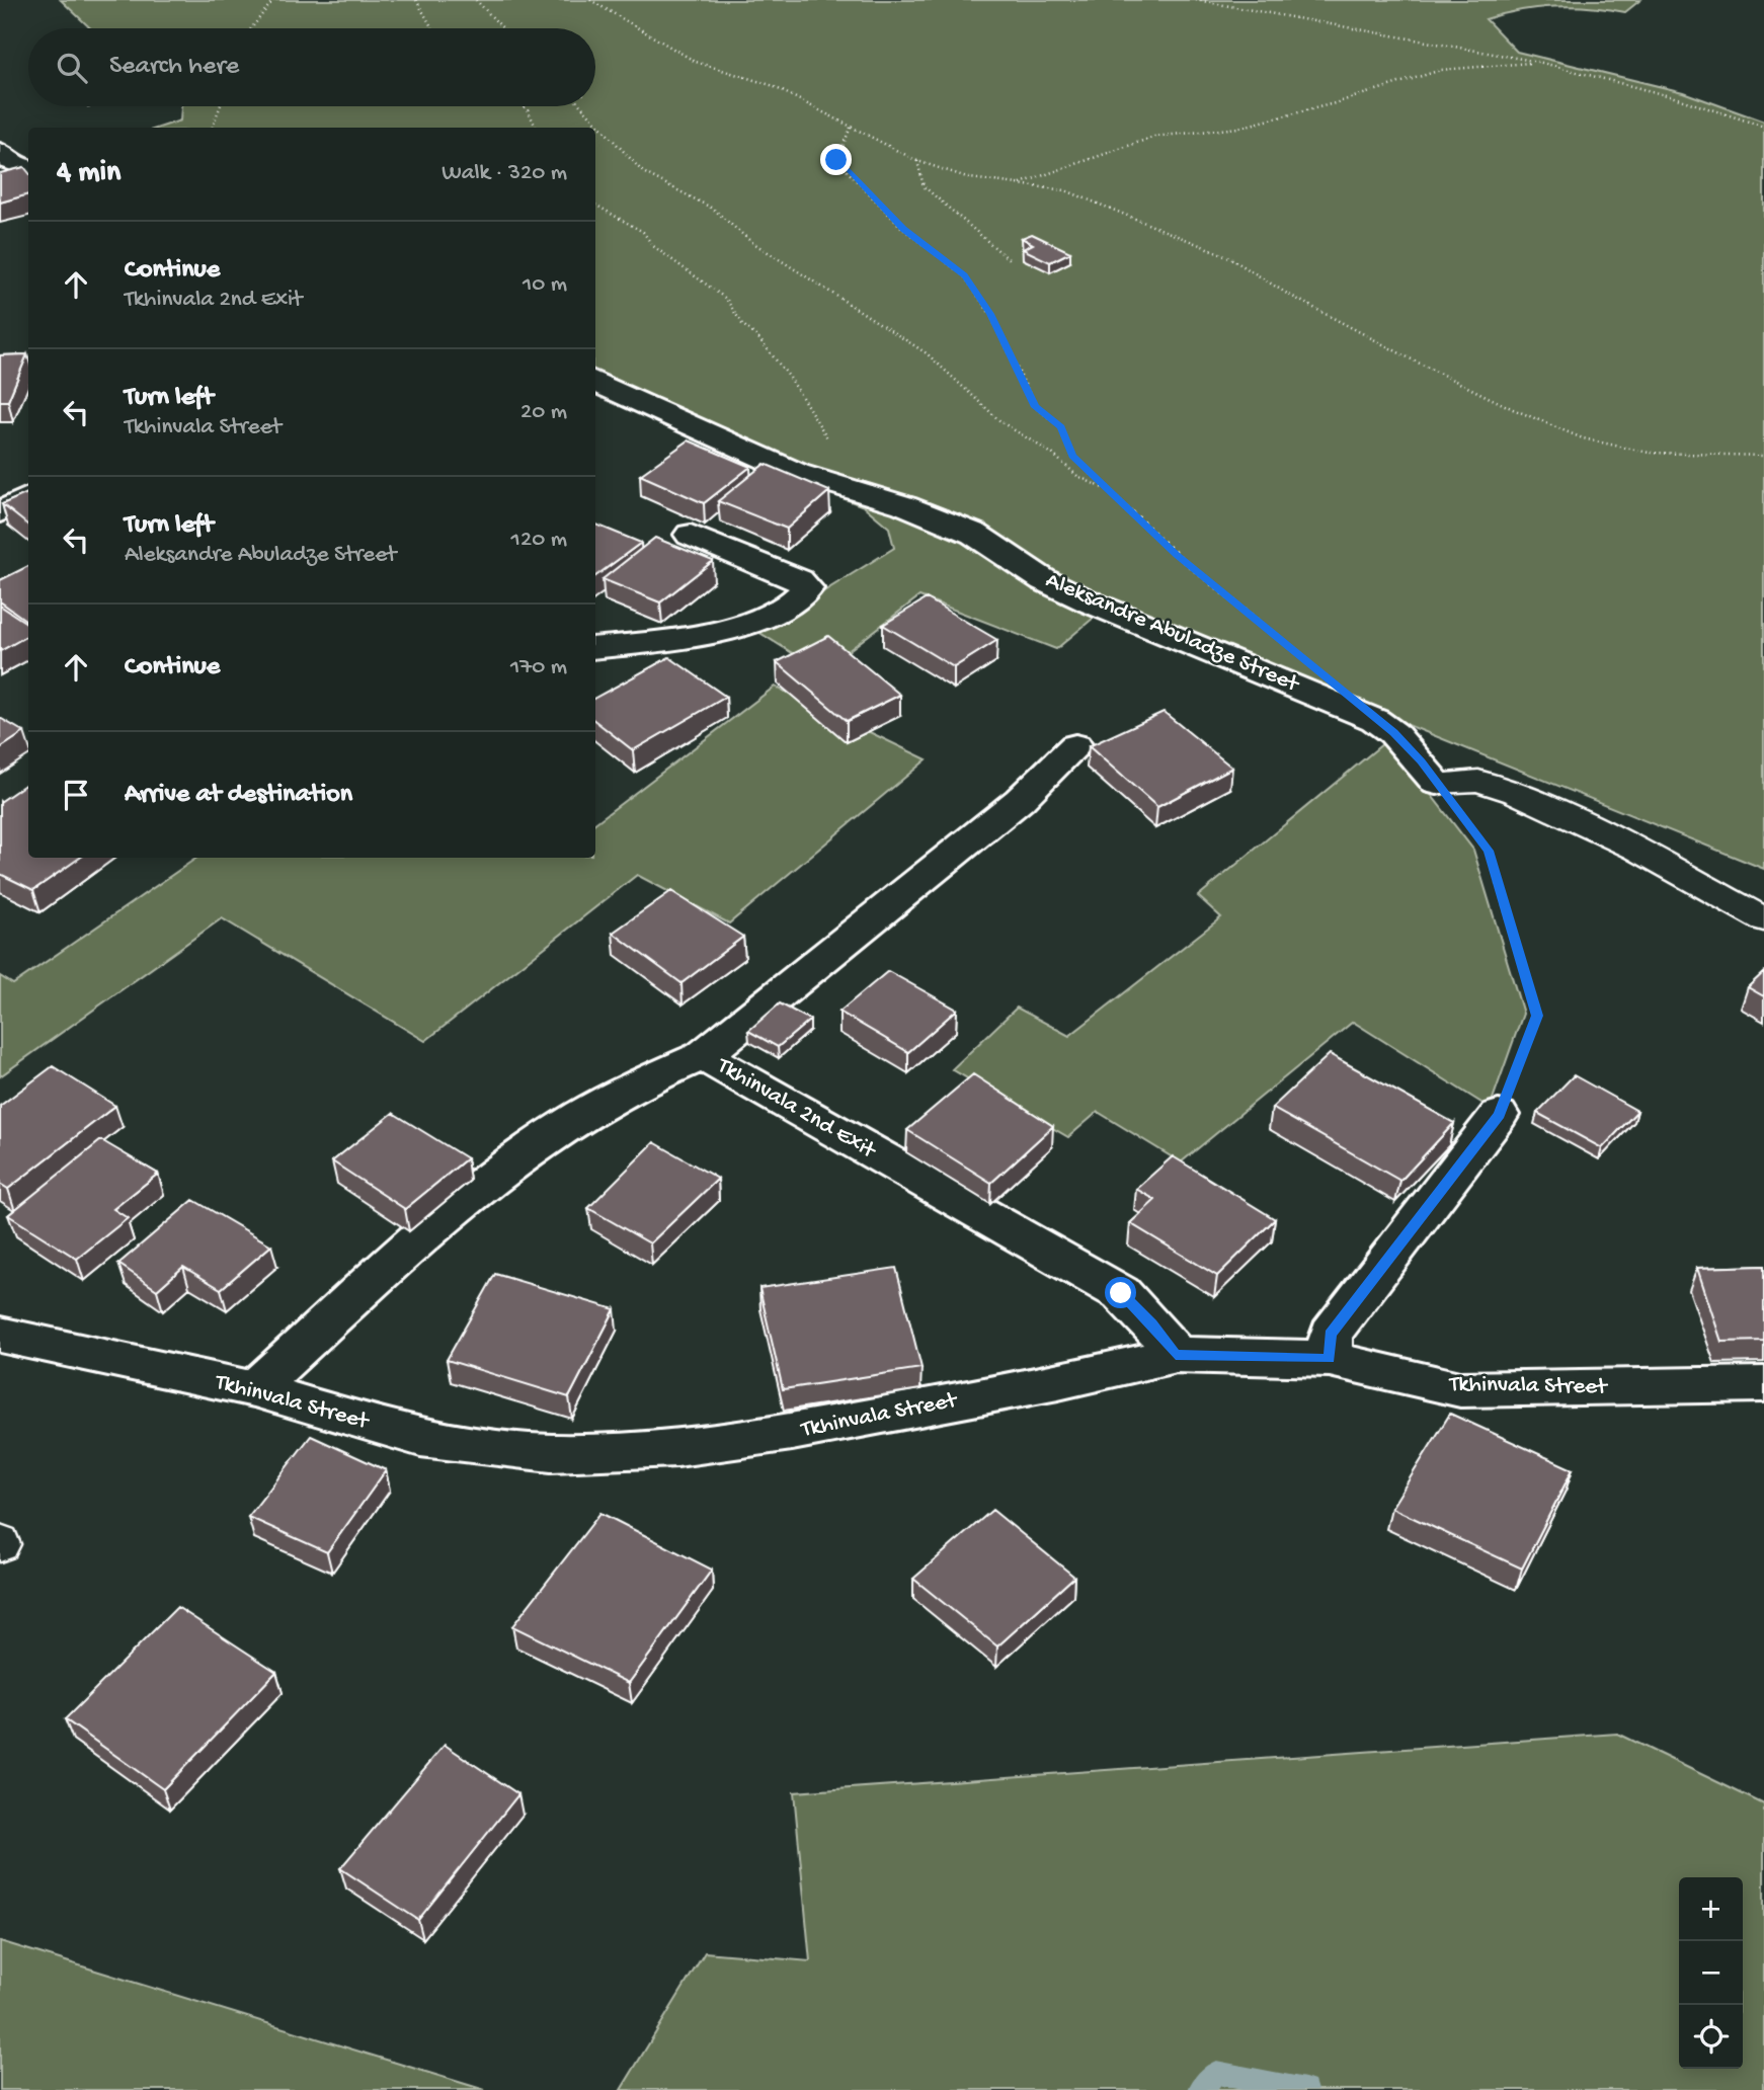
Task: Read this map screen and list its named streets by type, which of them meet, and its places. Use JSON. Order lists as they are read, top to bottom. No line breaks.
{"streets":{"street":["Aleksandre Abuladze Street","Tkhinvala 2nd Exit","Tkhinvala Street"]},"crossings":[["Tkhinvala 2nd Exit","Tkhinvala Street"]],"page":{"search":"Search here","heading":["4 min","Walk · 320 m"],"list":[["Continue","Tkhinvala 2nd Exit","10 m"],["Turn left","Tkhinvala Street","20 m"],["Turn left","Aleksandre Abuladze Street","120 m"],["Continue","170 m"],"Arrive at destination"],"map_buttons":["+","−"]}}
